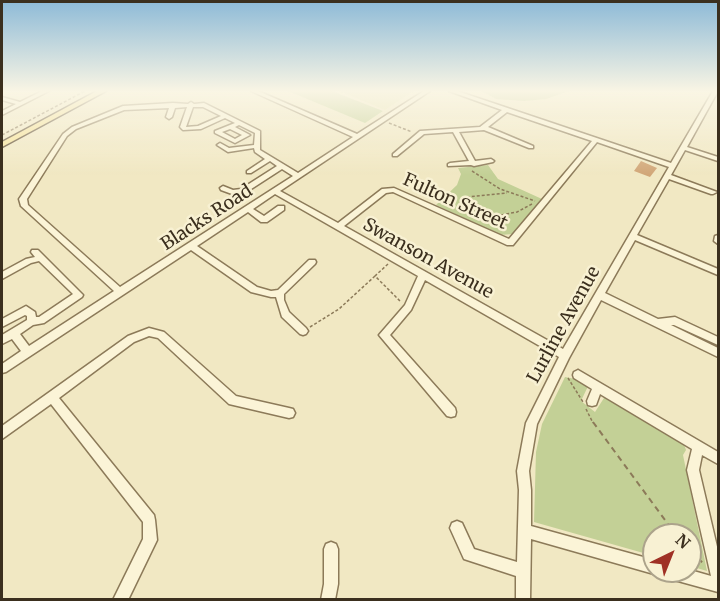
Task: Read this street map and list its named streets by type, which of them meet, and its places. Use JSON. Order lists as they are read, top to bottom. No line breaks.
{"streets":{"street":["Fulton Street","Blacks Road","Swanson Avenue","Lurline Avenue"]},"crossings":[["Fulton Street","Swanson Avenue"],["Blacks Road","Swanson Avenue"],["Swanson Avenue","Lurline Avenue"]],"north":"top right"}
